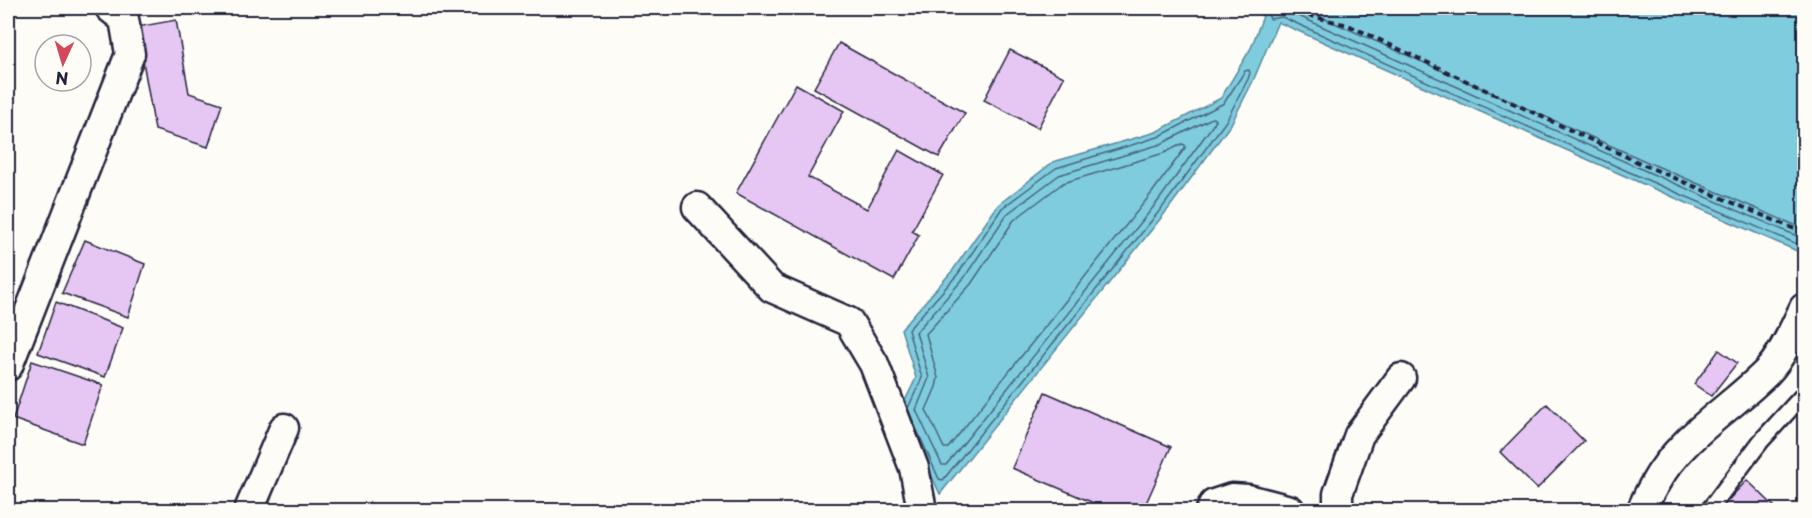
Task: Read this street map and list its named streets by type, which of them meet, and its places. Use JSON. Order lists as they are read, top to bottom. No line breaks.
{"north":"bottom"}
